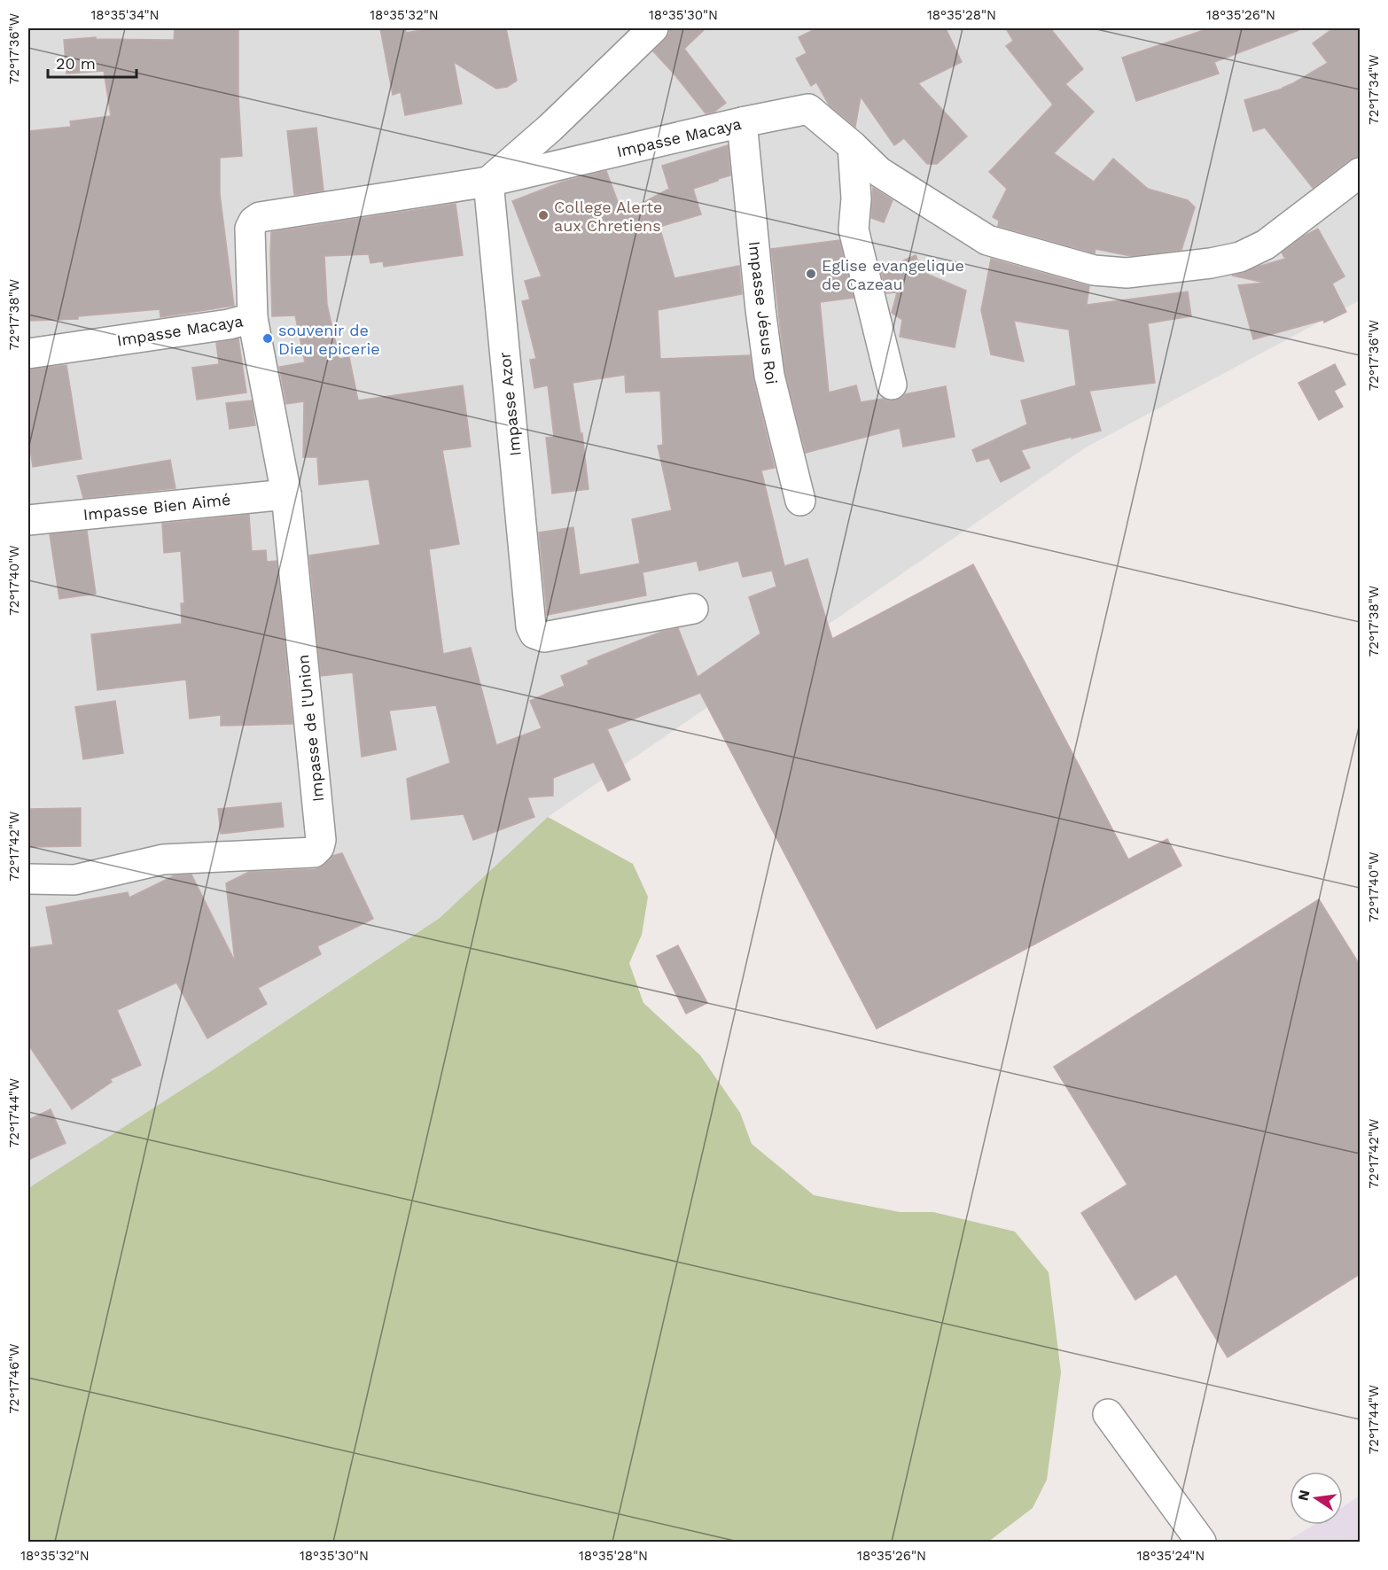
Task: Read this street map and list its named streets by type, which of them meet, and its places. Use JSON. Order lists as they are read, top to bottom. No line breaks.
{"streets":{"street":["Impasse Macaya","Impasse Jésus Roi","Impasse Azor","Impasse Bien Aimé","Impasse de l'Union"]},"crossings":[["Impasse Macaya","Impasse Jésus Roi"],["Impasse Macaya","Impasse Azor"],["Impasse Macaya","Impasse de l'Union"],["Impasse Bien Aimé","Impasse de l'Union"]],"places":["College Alerte aux Chretiens","Eglise evangelique de Cazeau","souvenir de Dieu epicerie"],"scale_bar":"20 m","north":"left","coordinates":["18°35'34\"N","18°35'32\"N","18°35'30\"N","18°35'28\"N","18°35'26\"N","72°17'36\"W","72°17'34\"W","72°17'38\"W","72°17'40\"W","72°17'42\"W","72°17'44\"W","72°17'46\"W","18°35'24\"N"]}
